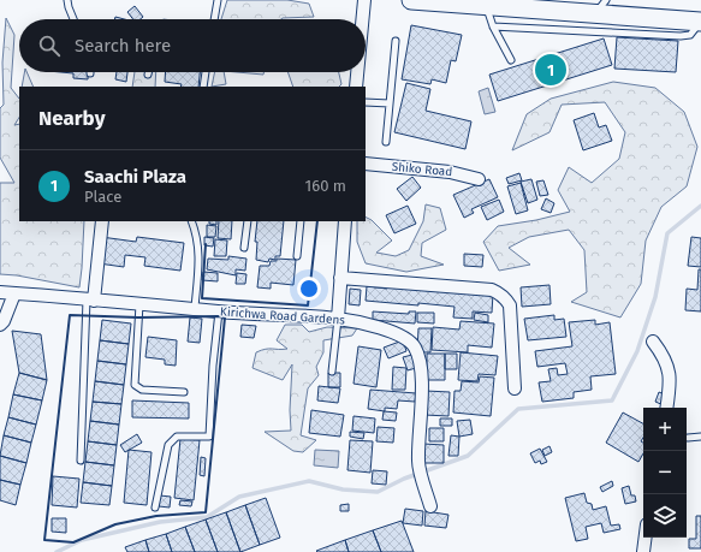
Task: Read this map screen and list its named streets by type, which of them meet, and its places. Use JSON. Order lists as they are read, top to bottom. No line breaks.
{"streets":{"street":["Shiko Road","Kirichwa Road Gardens"]},"page":{"search":"Search here","pins":"1","heading":"Nearby","list":[{"mark":"1","name":"Saachi Plaza","note":"Place","value":"160 m"}],"map_buttons":["+","−"]}}
